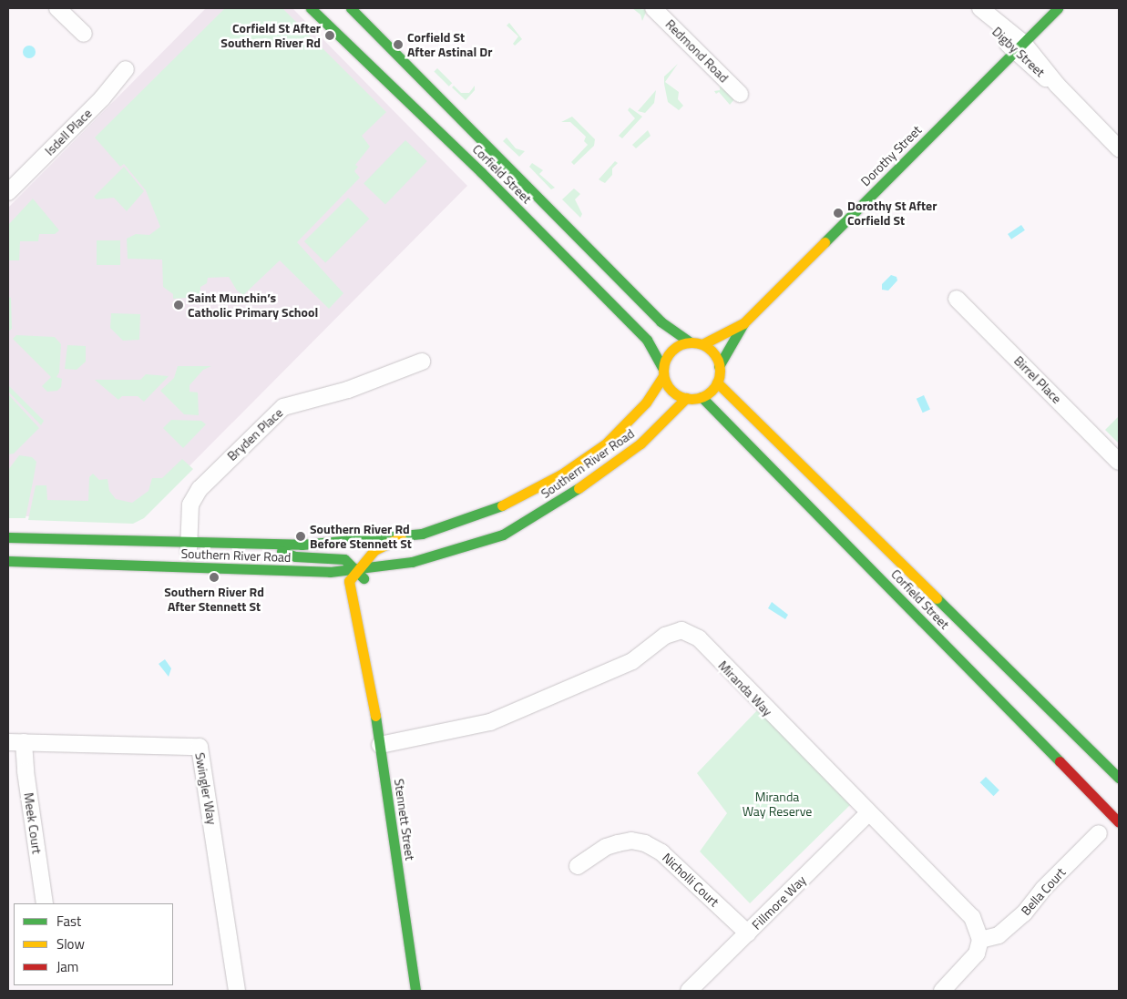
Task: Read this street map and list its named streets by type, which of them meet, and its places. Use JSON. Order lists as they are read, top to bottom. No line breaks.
{"streets":{"main road":["Dorothy Street","Corfield Street","Southern River Road","Stennett Street"],"street":["Redmond Road","Digby Street","Isdell Place","Birrel Place","Bryden Place","Miranda Way","Swingler Way","Meek Court","Nicholli Court","Bella Court","Fillmore Way"]},"crossings":[["Digby Street","Dorothy Street"],["Dorothy Street","Corfield Street"],["Dorothy Street","Southern River Road"],["Corfield Street","Southern River Road"],["Bryden Place","Southern River Road"],["Southern River Road","Stennett Street"],["Miranda Way","Stennett Street"],["Miranda Way","Bella Court"],["Miranda Way","Fillmore Way"],["Swingler Way","Meek Court"],["Nicholli Court","Fillmore Way"]],"parks":["Miranda Way Reserve"],"places":["Corfield St After Southern River Rd","Corfield St After Astinal Dr","Dorothy St After Corfield St","Saint Munchin’s Catholic Primary School","Southern River Rd Before Stennett St","Southern River Rd After Stennett St"],"legend":["Fast","Slow","Jam"]}
